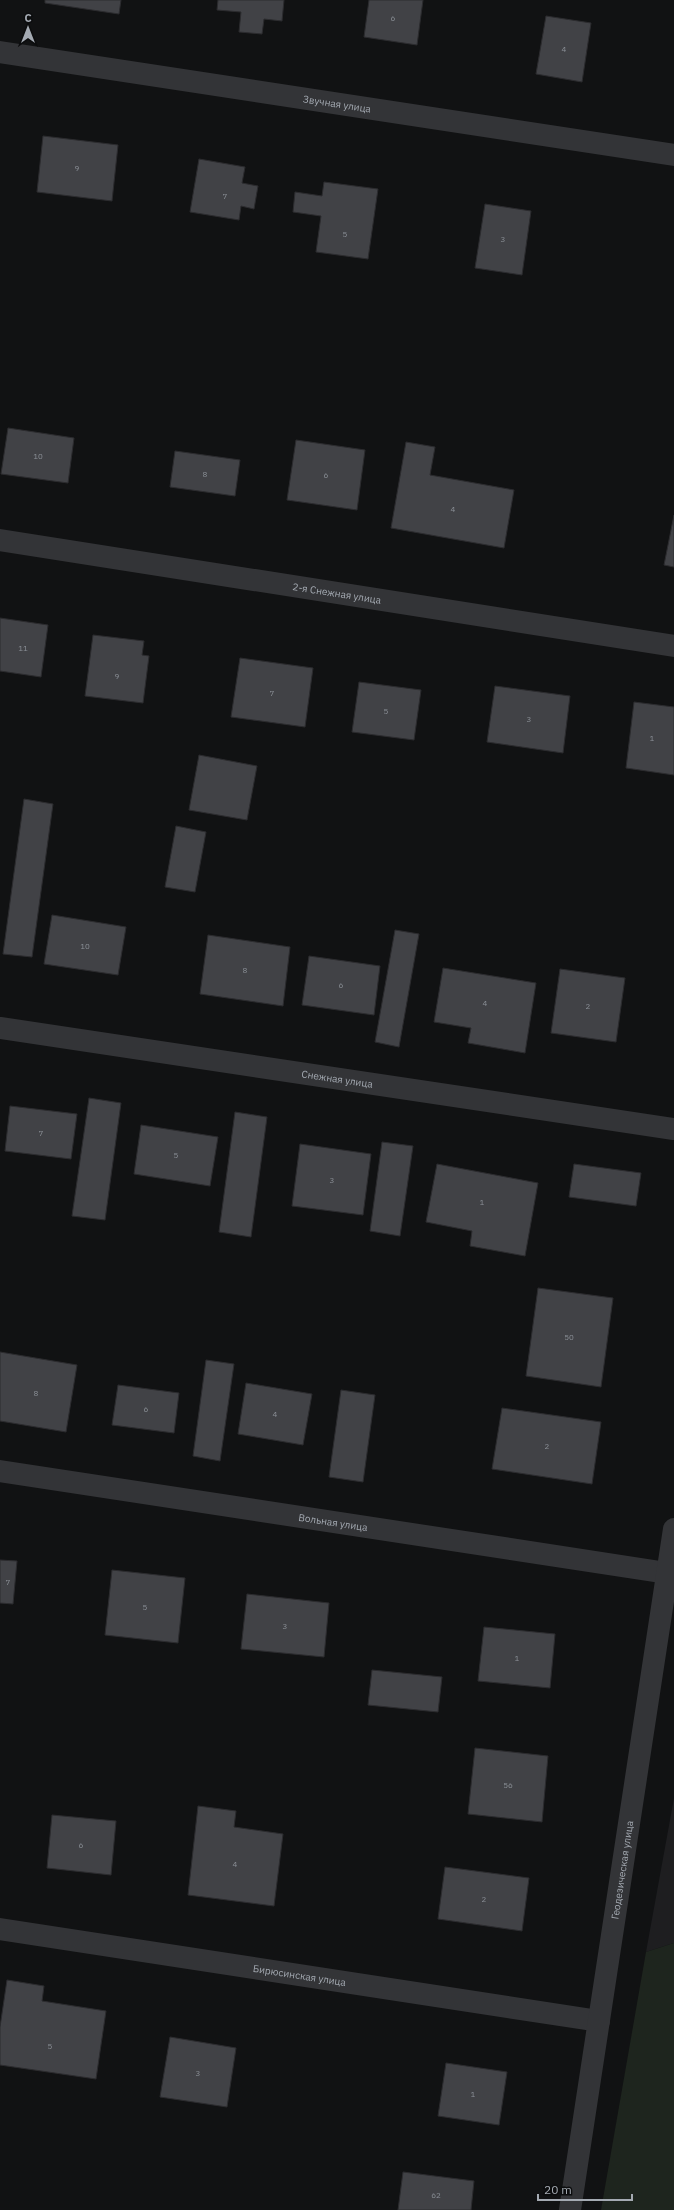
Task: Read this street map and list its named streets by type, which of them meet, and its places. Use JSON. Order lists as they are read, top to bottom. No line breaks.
{"streets":{"street":["Звучная улица","2-я Снежная улица","Снежная улица","Вольная улица","Геодезическая улица","Бирюсинская улица"]},"crossings":[["Вольная улица","Геодезическая улица"],["Геодезическая улица","Бирюсинская улица"]],"house_numbers":["6","4","9","7","5","3","10","8","6","4","11","9","7","5","3","1","10","8","6","4","2","7","5","3","1","50","8","6","4","2","7","5","3","1","56","6","4","2","5","3","1","62"],"scale_bar":"20 m","north":"top"}
